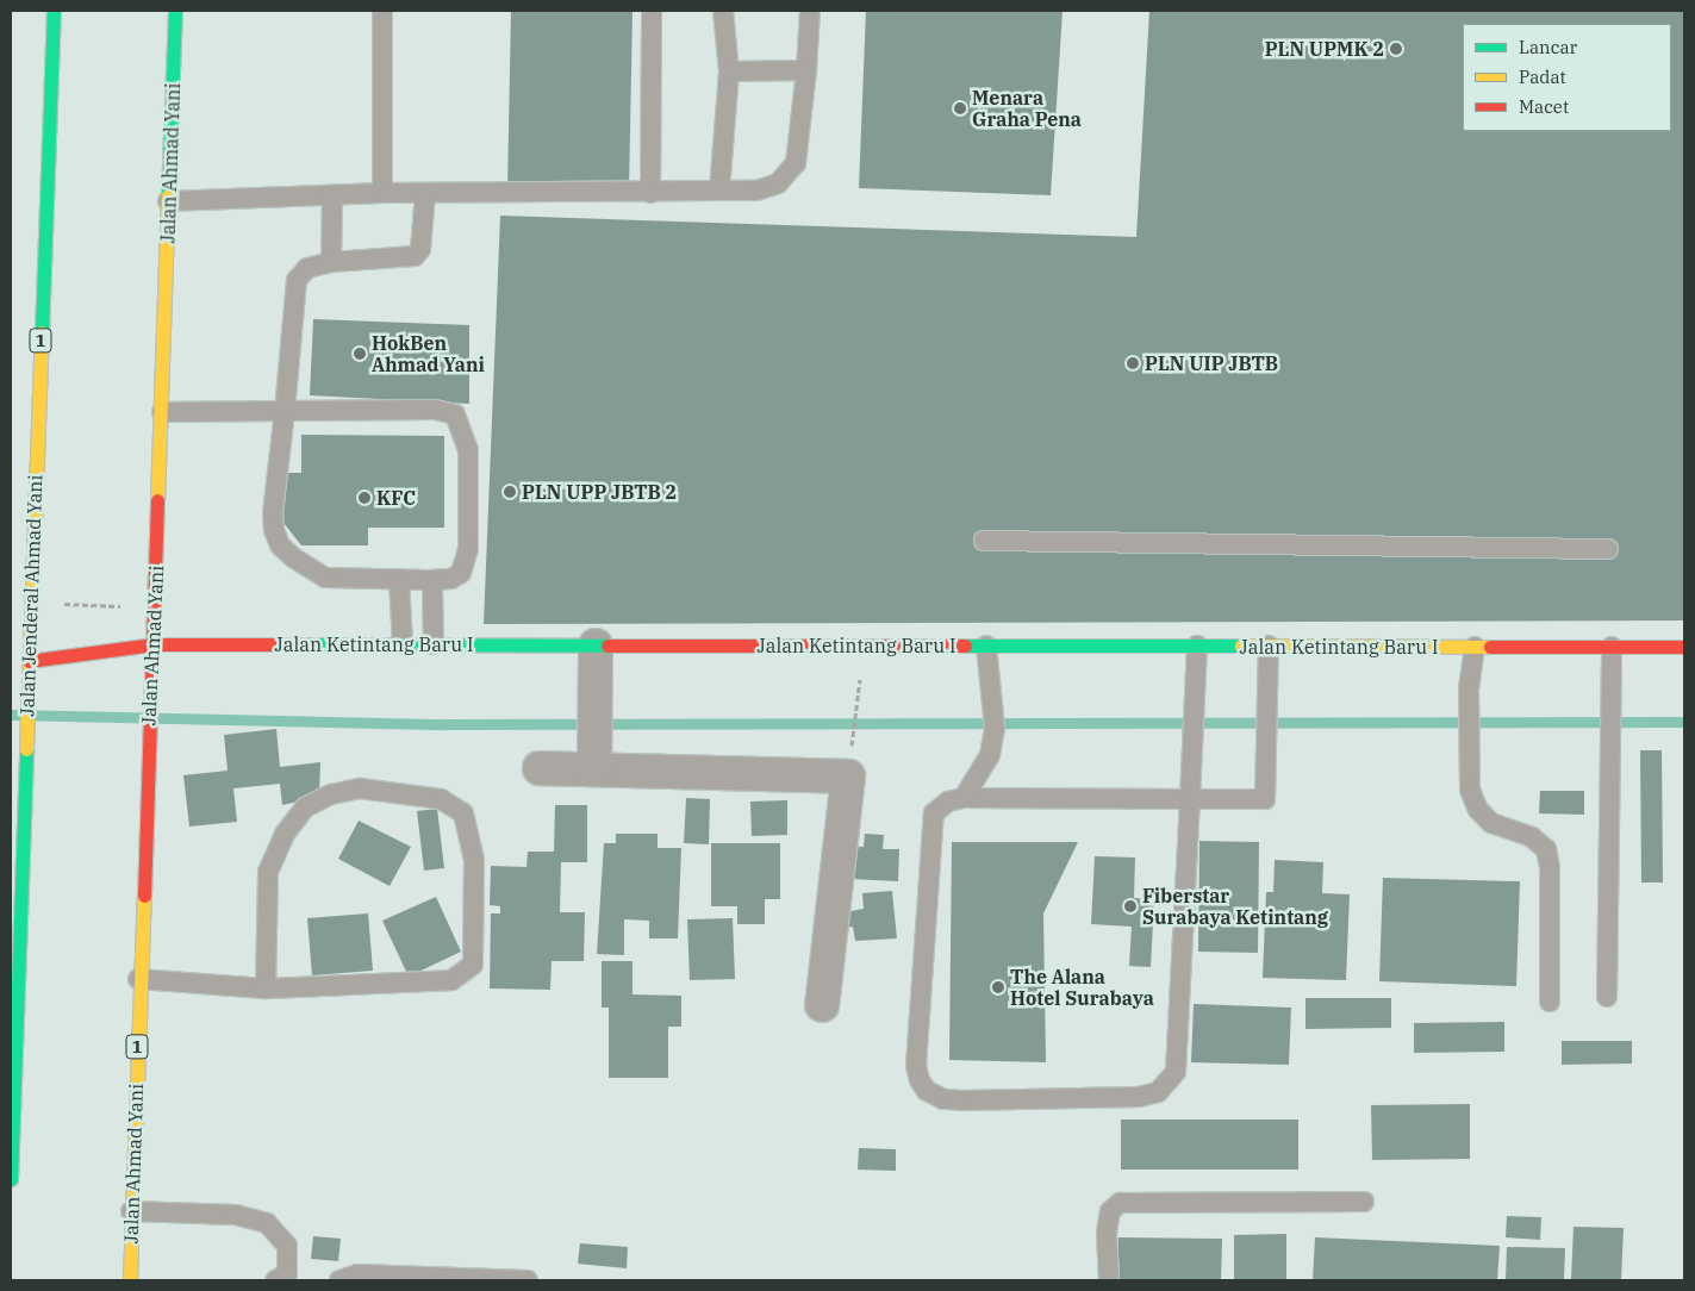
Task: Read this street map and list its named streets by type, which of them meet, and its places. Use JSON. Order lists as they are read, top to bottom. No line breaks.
{"streets":{"main road":["Jalan Ahmad Yani","1","Jalan Jenderal Ahmad Yani","Jalan Ketintang Baru I"]},"crossings":[["Jalan Ahmad Yani","Jalan Ketintang Baru I"],["Jalan Jenderal Ahmad Yani","Jalan Ketintang Baru I"]],"places":["PLN UPMK 2","Menara Graha Pena","HokBen Ahmad Yani","PLN UIP JBTB","PLN UPP JBTB 2","KFC","Fiberstar Surabaya Ketintang","The Alana Hotel Surabaya"],"legend":["Lancar","Padat","Macet"]}
